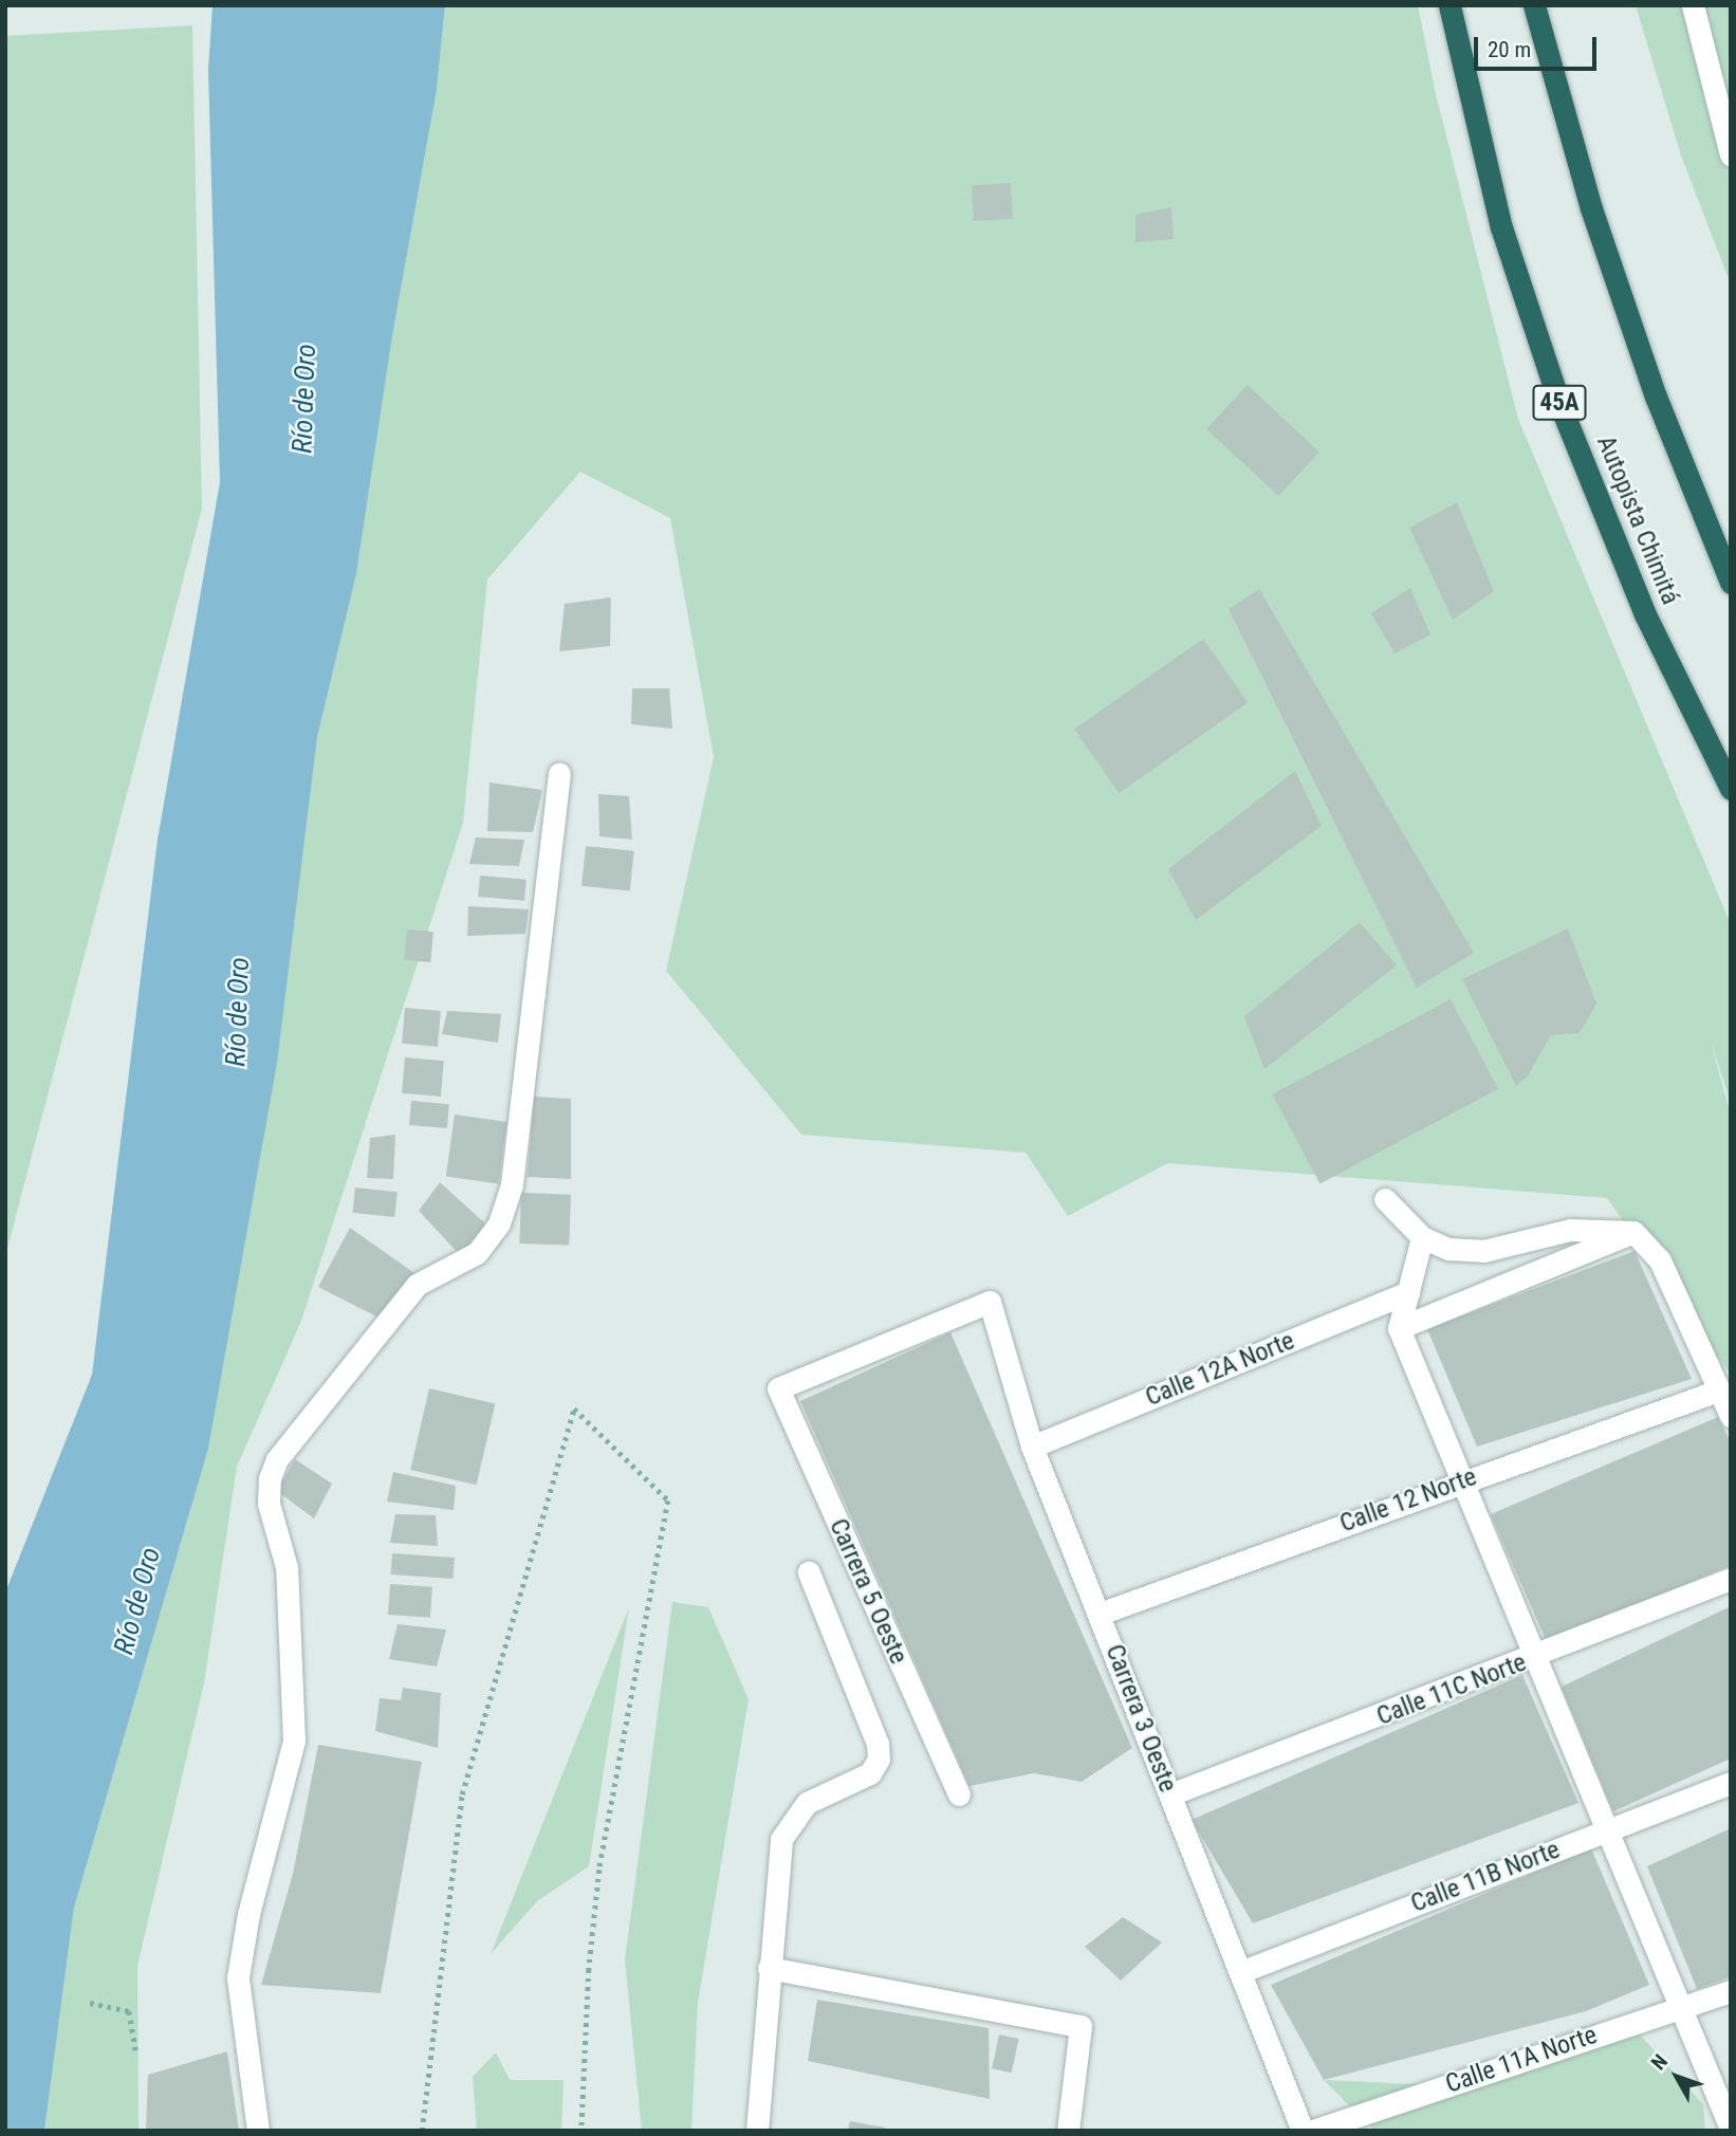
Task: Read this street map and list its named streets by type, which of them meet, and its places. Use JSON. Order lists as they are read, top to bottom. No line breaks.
{"streets":{"highway":["45A","Autopista Chimitá"],"street":["Calle 12A Norte","Calle 12 Norte","Carrera 5 Oeste","Calle 11C Norte","Carrera 3 Oeste","Calle 11B Norte","Calle 11A Norte"]},"crossings":[["Calle 12A Norte","Carrera 3 Oeste"],["Calle 12 Norte","Carrera 3 Oeste"],["Carrera 5 Oeste","Carrera 3 Oeste"],["Calle 11C Norte","Carrera 3 Oeste"],["Carrera 3 Oeste","Calle 11B Norte"]],"water":["Río de Oro"],"scale_bar":"20 m","north":"top left"}
